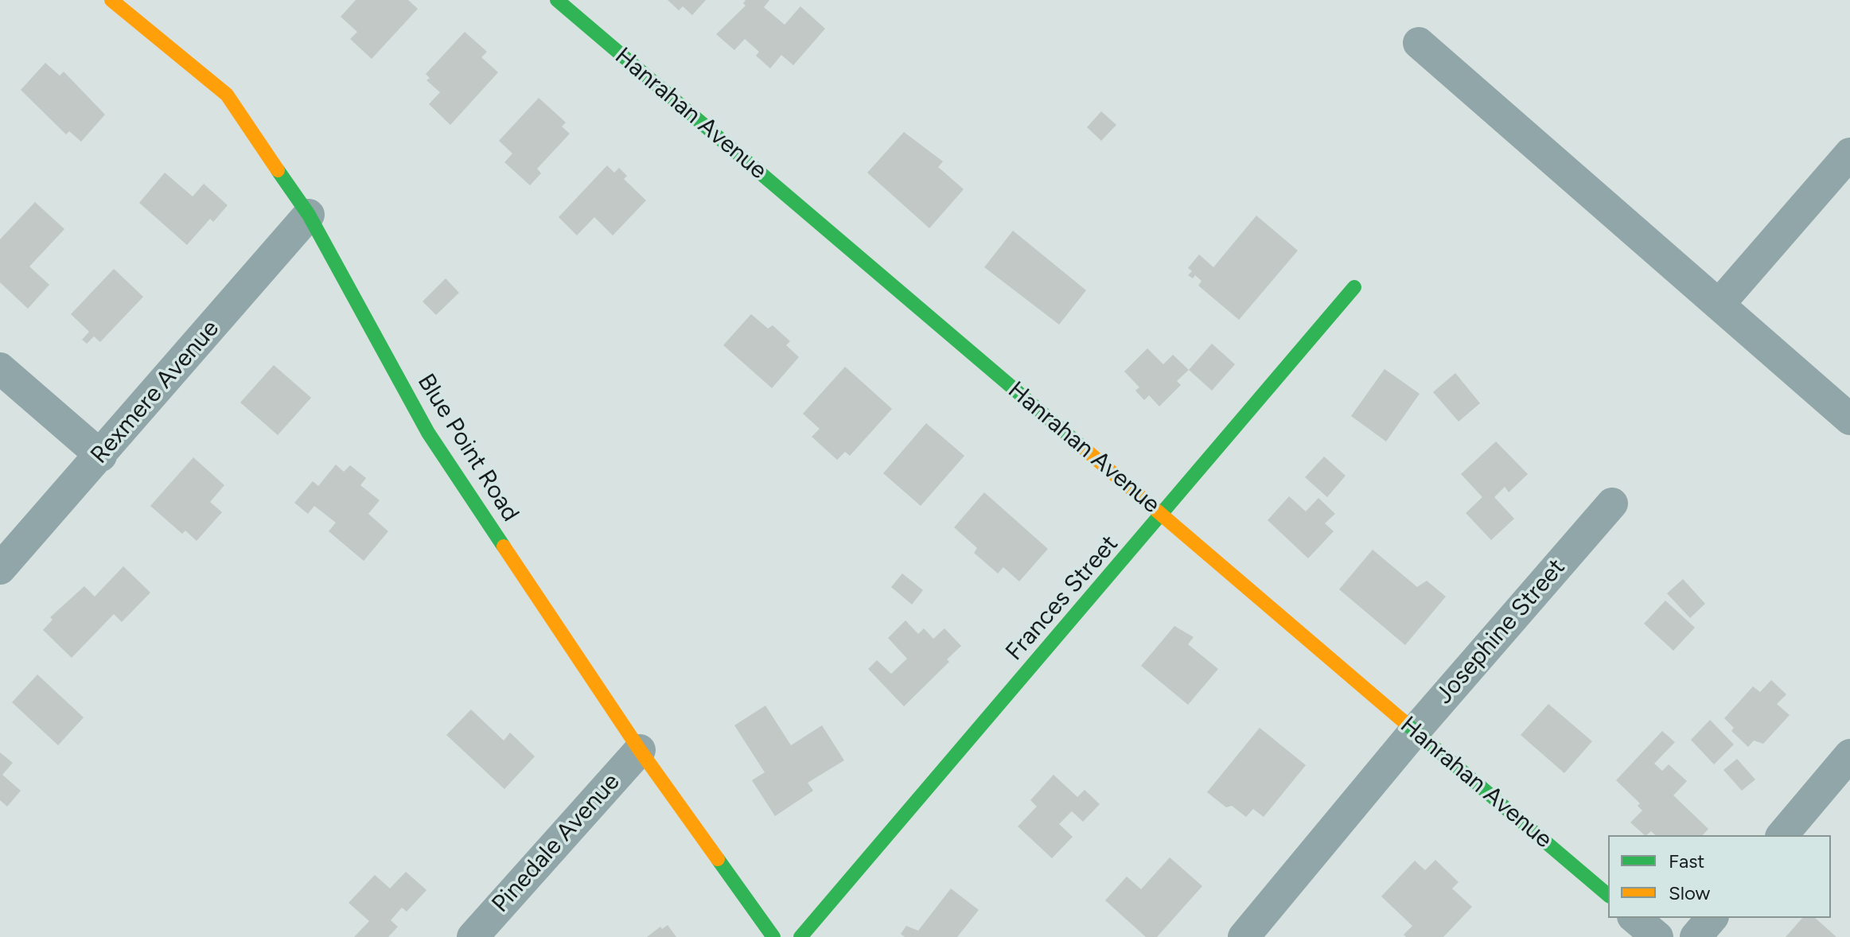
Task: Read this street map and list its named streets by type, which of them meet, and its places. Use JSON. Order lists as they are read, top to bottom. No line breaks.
{"streets":{"street":["Hanrahan Avenue","Rexmere Avenue","Blue Point Road","Frances Street","Josephine Street","Pinedale Avenue"]},"crossings":[["Hanrahan Avenue","Frances Street"],["Hanrahan Avenue","Josephine Street"],["Rexmere Avenue","Blue Point Road"],["Blue Point Road","Pinedale Avenue"]],"legend":["Fast","Slow"]}
